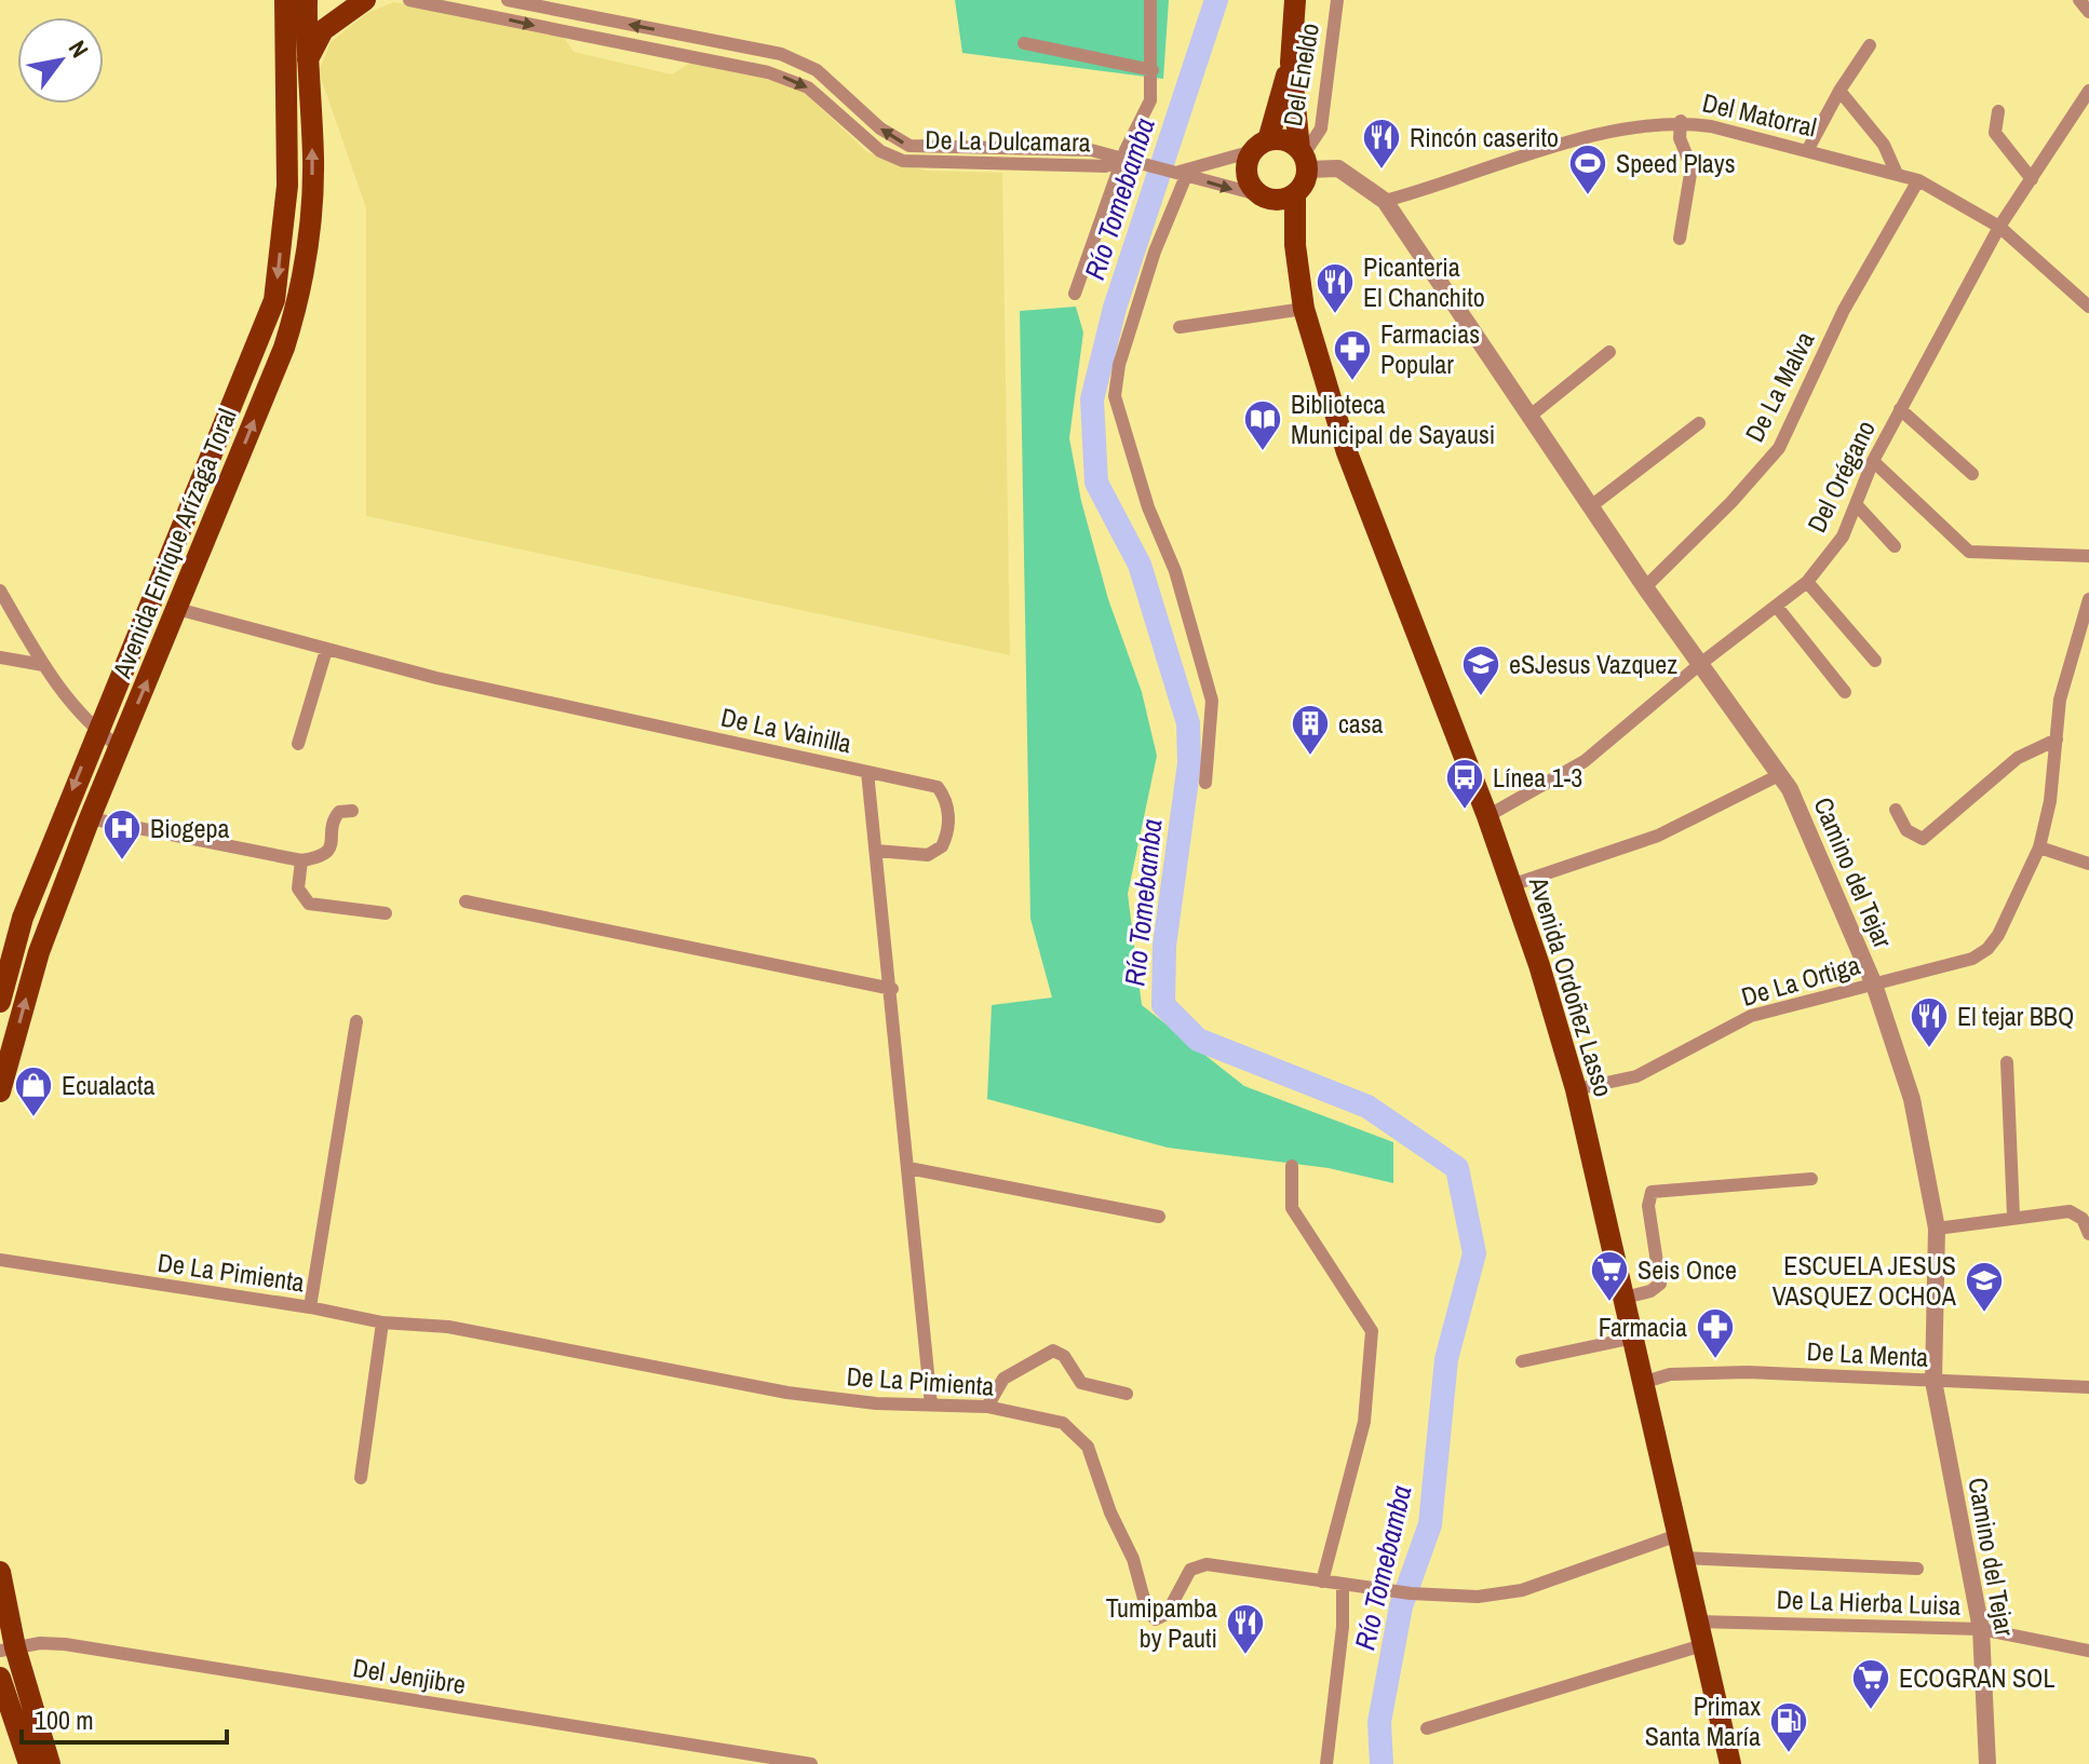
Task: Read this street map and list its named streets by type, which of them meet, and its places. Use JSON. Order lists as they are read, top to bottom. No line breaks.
{"streets":{"main road":["Avenida Enrique Arízaga Toral","Avenida Ordoñez Lasso"],"street":["Del Eneldo","Del Matorral","De La Dulcamara","De La Malva","Del Orégano","De La Vainilla","Camino del Tejar","De La Ortiga","De La Pimienta","De La Menta","De La Hierba Luisa","Del Jenjibre"]},"crossings":[["Del Eneldo","De La Dulcamara"],["Del Eneldo","Camino del Tejar"],["Del Eneldo","Avenida Ordoñez Lasso"],["Del Matorral","De La Malva"],["Del Matorral","Del Orégano"],["Del Matorral","Camino del Tejar"],["De La Dulcamara","Camino del Tejar"],["De La Dulcamara","Avenida Ordoñez Lasso"],["De La Malva","Camino del Tejar"],["Del Orégano","Camino del Tejar"],["Del Orégano","Avenida Ordoñez Lasso"],["Avenida Enrique Arízaga Toral","De La Vainilla"],["De La Vainilla","De La Pimienta"],["Camino del Tejar","De La Ortiga"],["Camino del Tejar","Avenida Ordoñez Lasso"],["Camino del Tejar","De La Menta"],["Camino del Tejar","De La Hierba Luisa"],["De La Ortiga","Avenida Ordoñez Lasso"],["Avenida Ordoñez Lasso","De La Pimienta"],["Avenida Ordoñez Lasso","De La Menta"],["Avenida Ordoñez Lasso","De La Hierba Luisa"]],"water":["Río Tomebamba"],"places":{"restaurant":["Rincón caserito","Picanteria El Chanchito","El tejar BBQ","Tumipamba by Pauti"],"sports":["Speed Plays"],"pharmacy":["Farmacias Popular","Farmacia"],"library":["Biblioteca Municipal de Sayausi"],"school or university":["eSJesus Vazquez","ESCUELA JESUS VASQUEZ OCHOA"],"building":["casa"],"bus stop":["Línea 1-3"],"hospital":["Biogepa"],"shop":["Ecualacta"],"supermarket":["Seis Once","ECOGRAN SOL"],"fuel station":["Primax Santa María"]},"scale_bar":"100 m","north":"top right"}
